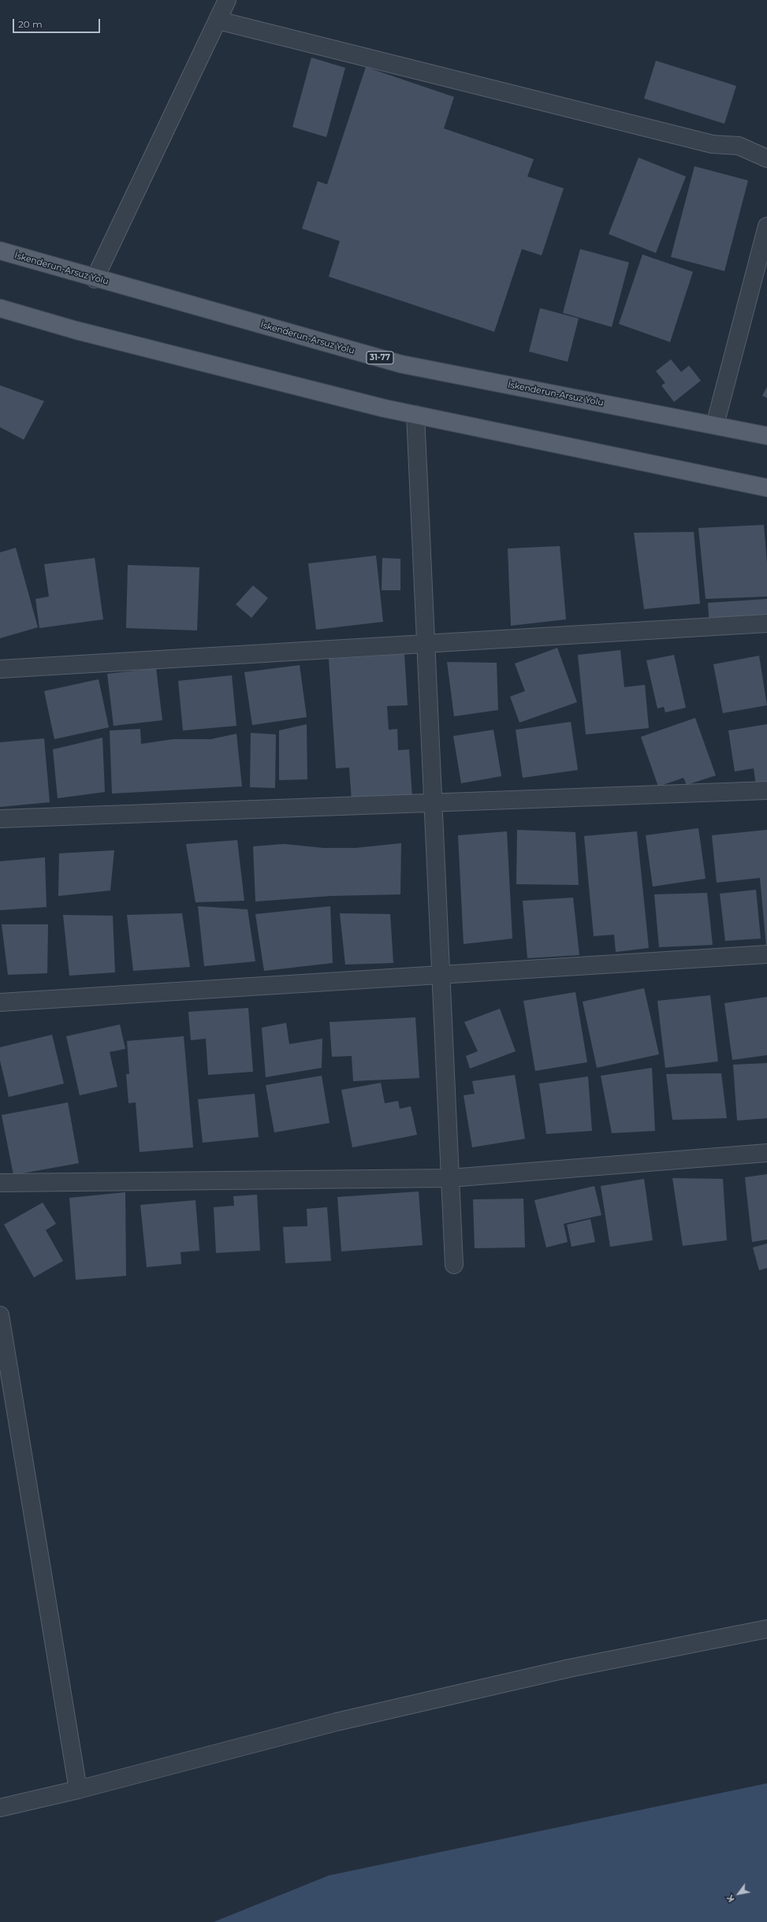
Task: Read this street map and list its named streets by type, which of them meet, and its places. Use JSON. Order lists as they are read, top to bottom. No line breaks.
{"streets":{"main road":["İskenderun-Arsuz Yolu","31-77"]},"scale_bar":"20 m","north":"bottom left"}
